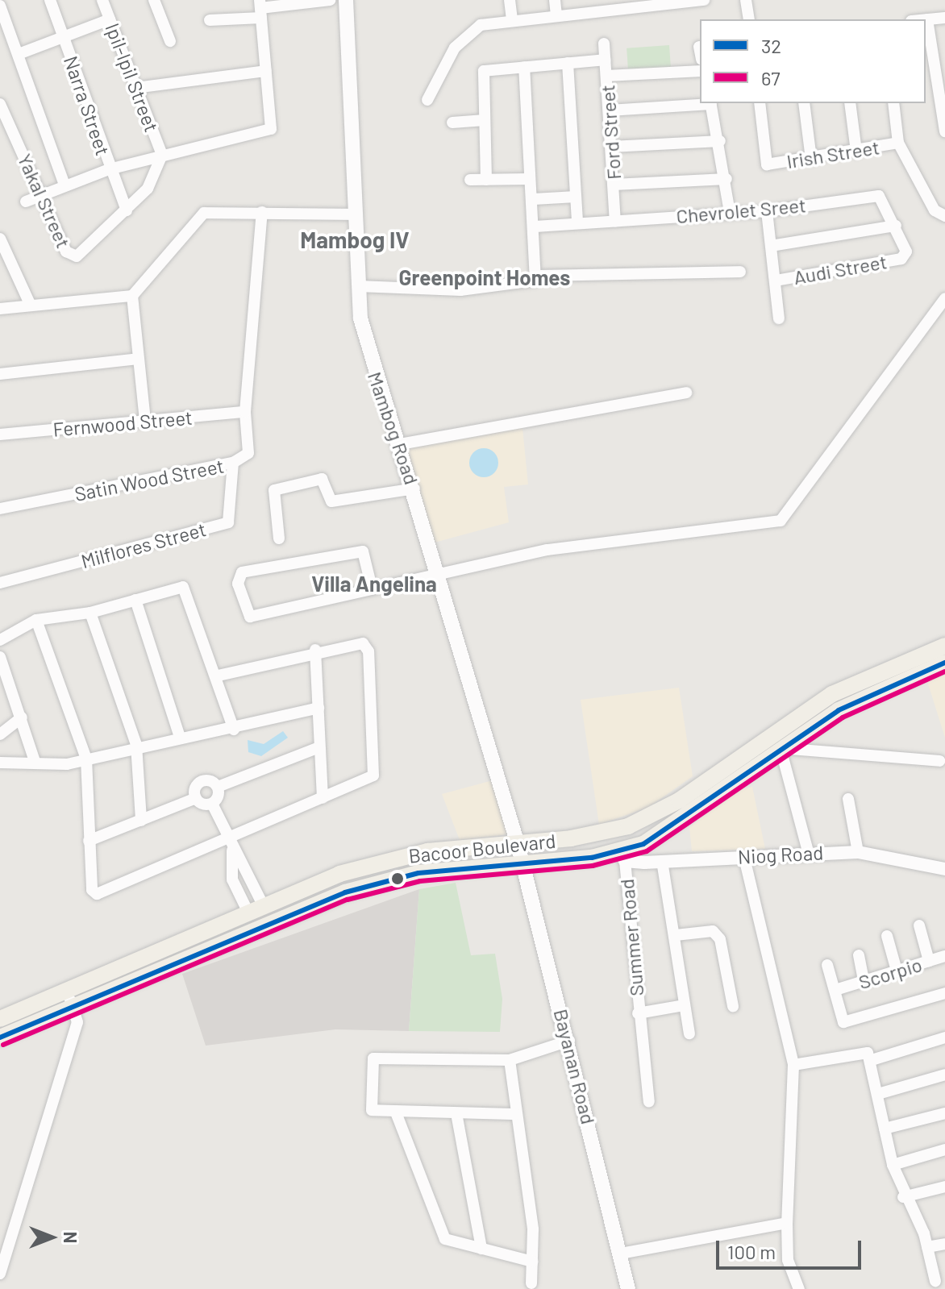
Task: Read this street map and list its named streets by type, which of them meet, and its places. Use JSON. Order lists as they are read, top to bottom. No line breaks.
{"streets":{"main road":["Mambog Road","Bacoor Boulevard","Bayanan Road"],"street":["Ipil-Ipil Street","Narra Street","Ford Street","Irish Street","Yakal Street","Chevrolet Sreet","Audi Street","Fernwood Street","Satin Wood Street","Milflores Street","Niog Road","Summer Road","Scorpio"]},"crossings":[["Narra Street","Yakal Street"],["Ford Street","Chevrolet Sreet"],["Chevrolet Sreet","Audi Street"],["Fernwood Street","Satin Wood Street"],["Mambog Road","Bacoor Boulevard"],["Mambog Road","Bayanan Road"],["Satin Wood Street","Milflores Street"],["Bacoor Boulevard","Niog Road"],["Bacoor Boulevard","Summer Road"],["Bacoor Boulevard","Bayanan Road"],["Niog Road","Summer Road"]],"districts":["Mambog IV","Greenpoint Homes","Villa Angelina"],"lines":["transit line 32","transit line 67"],"legend":["32","67"],"scale_bar":"100 m","north":"right"}
